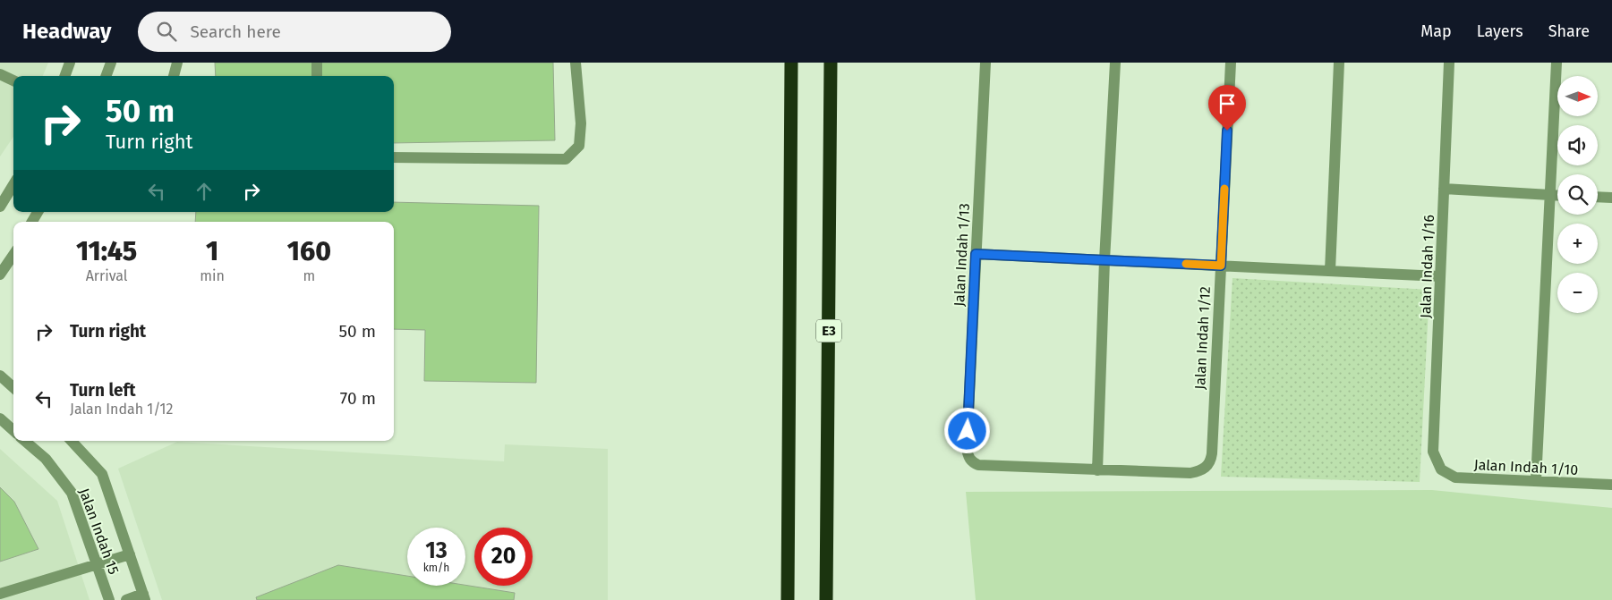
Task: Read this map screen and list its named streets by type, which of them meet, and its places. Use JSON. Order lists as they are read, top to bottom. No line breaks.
{"streets":{"highway":["E3"],"street":["Jalan Indah 1/13","Jalan Indah 1/16","Jalan Indah 1/12","Jalan Indah 1/10","Jalan Indah 15"]},"crossings":[["Jalan Indah 1/13","Jalan Indah 1/12"],["Jalan Indah 1/16","Jalan Indah 1/10"]],"north":"right","page":{"header":"Headway","search":"Search here","nav":["Map","Layers","Share"],"map_buttons":["+","−"],"turn":["50 m","Turn right"],"eta":["11:45","Arrival","1","min","160","m"],"list":[{"name":"Turn right","value":"50 m"},{"name":"Turn left","note":"Jalan Indah 1/12","value":"70 m"}],"speed":"13 km/h","limit":"20"}}
